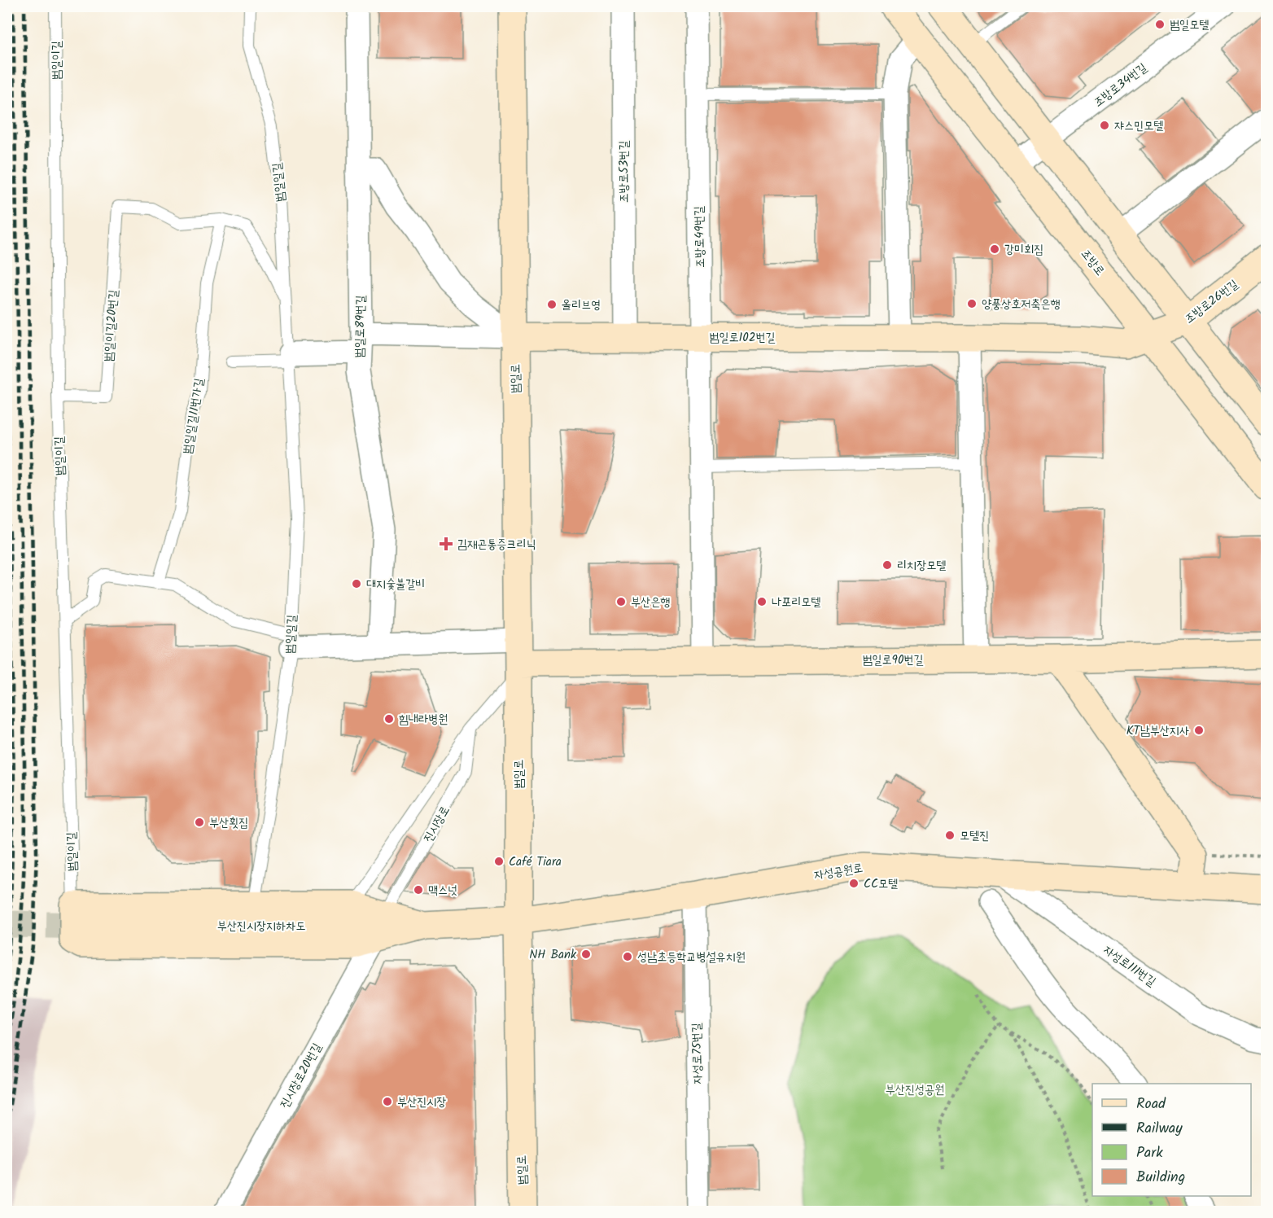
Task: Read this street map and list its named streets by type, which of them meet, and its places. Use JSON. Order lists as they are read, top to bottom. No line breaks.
{"streets":{"main road":["조방로","조방로26번길","범일로102번길","범일로","범일로90번길","자성공원로","부산진시장지하차도"],"street":["조방로34번길","조방로53번길","조방로49번길","범일로89번길","자성로111번길","자성로75번길","진시장로20번길"],"lane":["범일이길","범일일길","범일이길20번길","범일일길11번가길","진시장로"]},"crossings":[["범일이길","범일이길20번길"],["조방로34번길","조방로"],["조방로53번길","범일로102번길"],["조방로49번길","범일로102번길"],["조방로49번길","범일로90번길"],["조방로","조방로26번길"],["조방로","범일로102번길"],["조방로26번길","범일로102번길"],["범일이길20번길","범일일길11번가길"],["범일로102번길","범일로"],["범일로","범일로90번길"],["범일로","자성공원로"],["자성공원로","자성로111번길"],["자성공원로","자성로75번길"]],"parks":["부산진성공원"],"places":{"other":["범일모텔","쟈스민모텔","강미회집","양풍상호저축은행","올리브영","리치장모텔","대지숯불갈비","부산은행","나포리모텔","힘내라병원","KT남부산지사","부산횟집","모텔진","Café Tiara","CC모텔","맥스넛","NH Bank","성남초등학교병설유치원","부산진시장"],"health":["김재곤통증크리닉"]},"legend":["Road","Railway","Park","Building"]}
